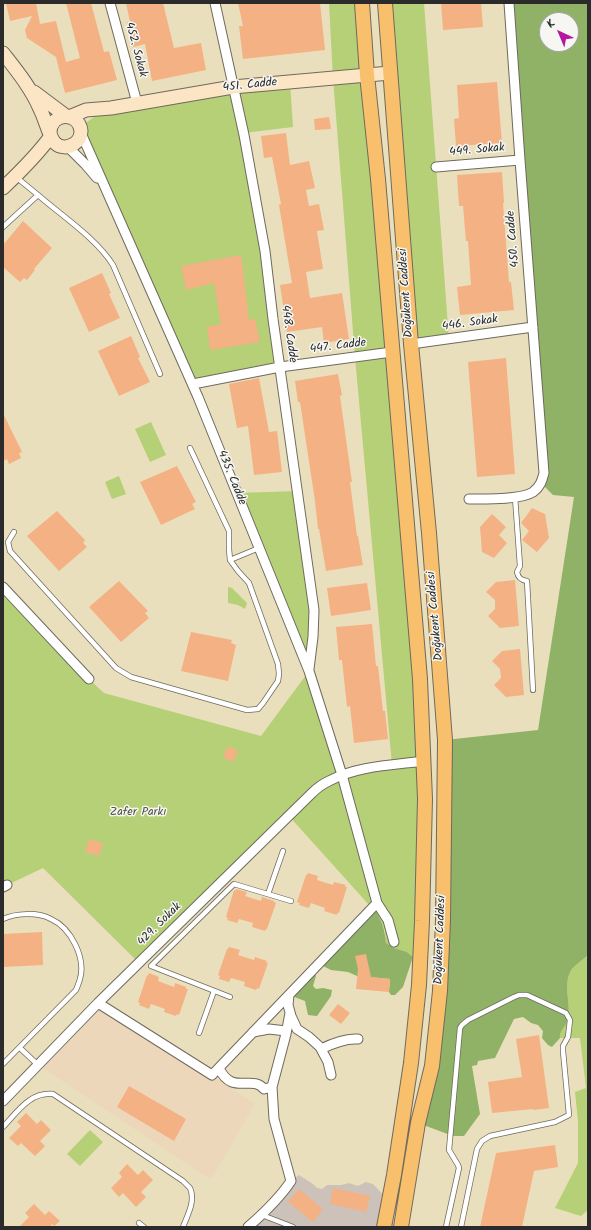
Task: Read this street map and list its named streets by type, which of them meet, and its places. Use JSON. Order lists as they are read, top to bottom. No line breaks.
{"streets":{"main road":["Doğukent Caddesi"],"street":["452. Sokak","451. Cadde","449. Sokak","450. Cadde","446. Sokak","448. Cadde","447. Cadde","435. Cadde","429. Sokak"]},"crossings":[["452. Sokak","451. Cadde"],["451. Cadde","Doğukent Caddesi"],["451. Cadde","448. Cadde"],["449. Sokak","450. Cadde"],["450. Cadde","446. Sokak"],["Doğukent Caddesi","446. Sokak"],["Doğukent Caddesi","447. Cadde"],["Doğukent Caddesi","429. Sokak"],["448. Cadde","447. Cadde"],["448. Cadde","435. Cadde"],["447. Cadde","435. Cadde"],["435. Cadde","429. Sokak"]],"parks":["Zafer Parkı"],"north":"top left"}
